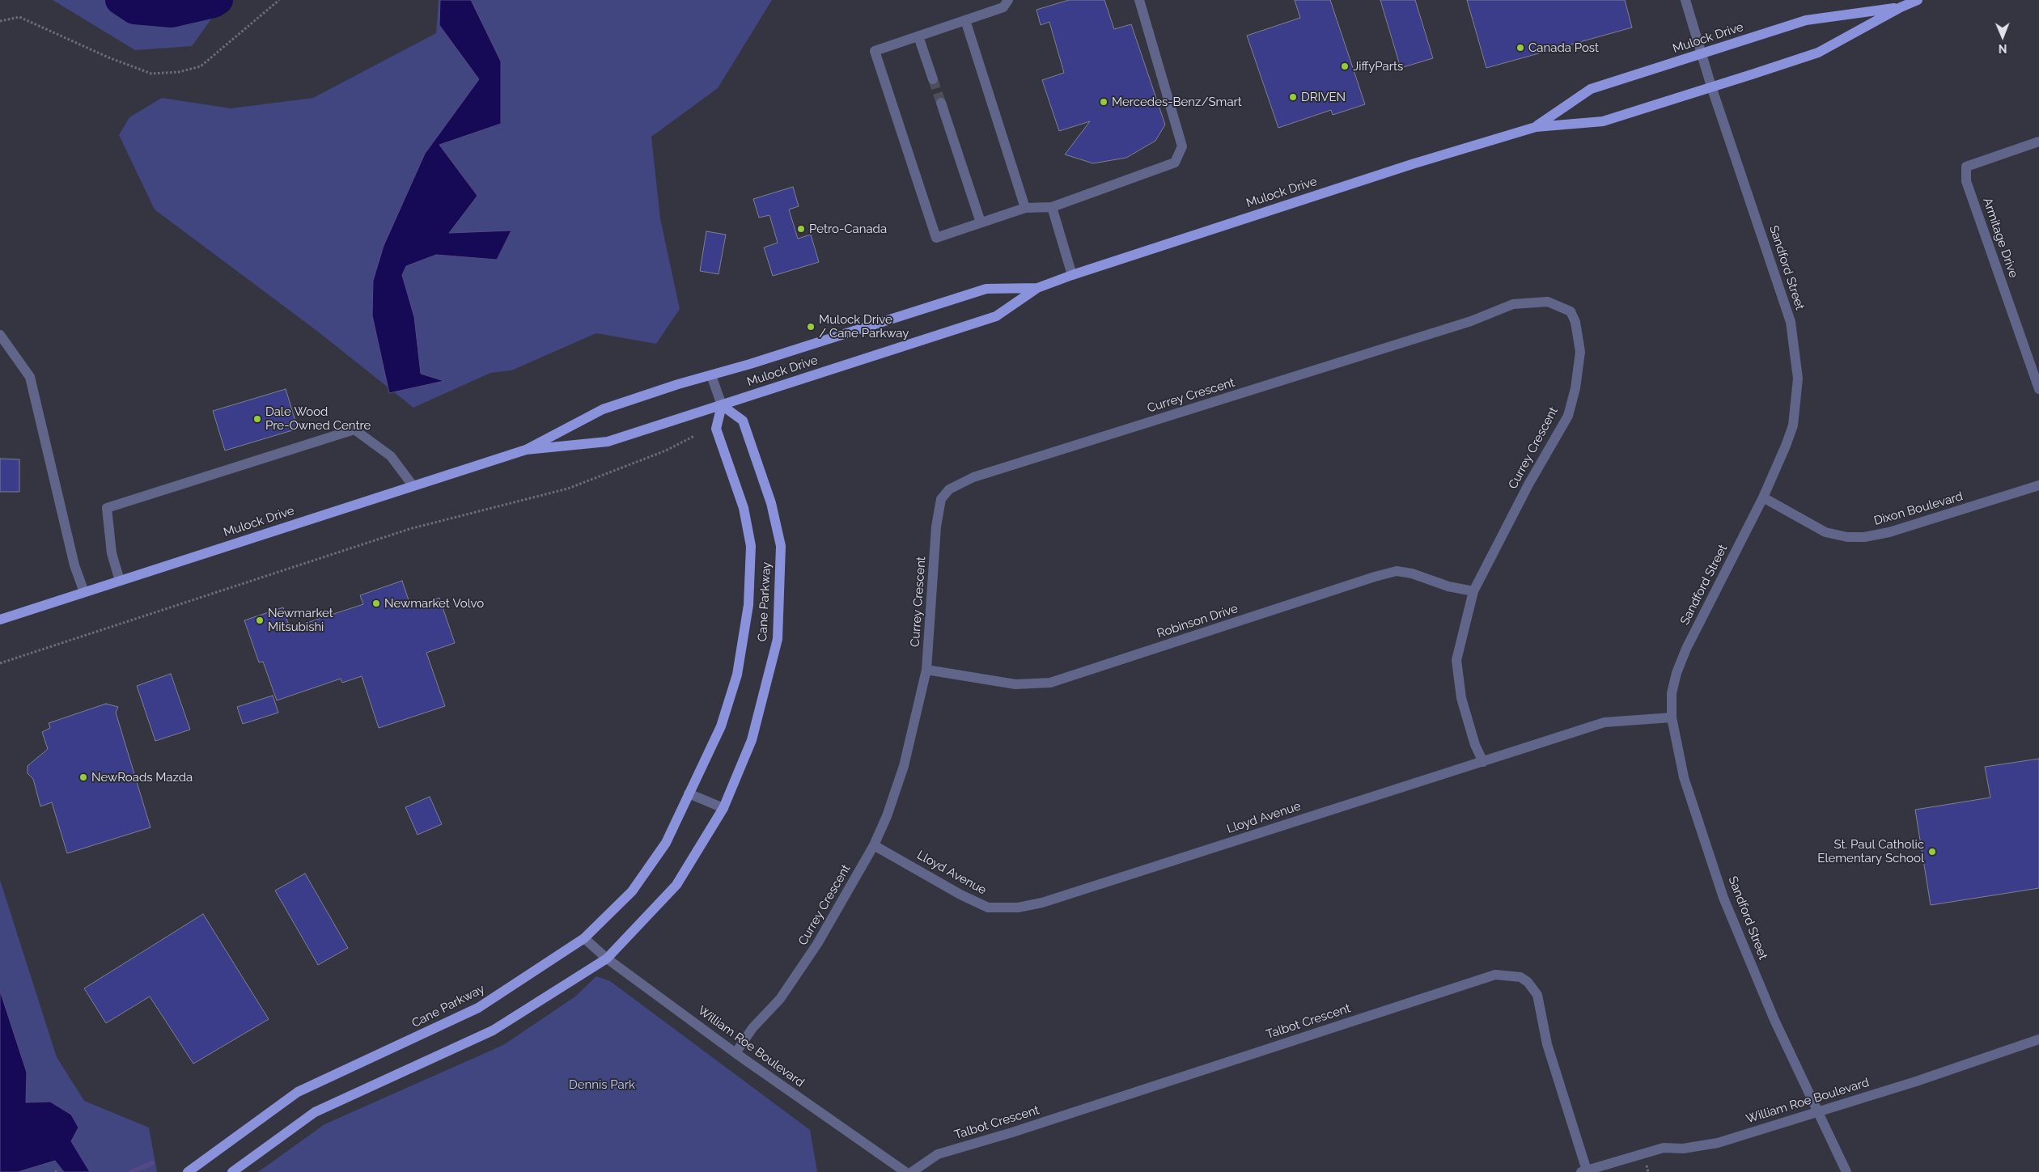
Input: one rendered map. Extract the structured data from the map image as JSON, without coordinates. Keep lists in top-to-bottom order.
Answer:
{
  "streets": {
    "main road": ["Mulock Drive", "Cane Parkway"],
    "street": [
      "Armitage Drive",
      "Sandford Street",
      "Currey Crescent",
      "Dixon Boulevard",
      "Robinson Drive",
      "Lloyd Avenue",
      "Talbot Crescent",
      "William Roe Boulevard"
    ]
  },
  "crossings": [
    ["Mulock Drive", "Sandford Street"],
    ["Mulock Drive", "Cane Parkway"],
    ["Sandford Street", "Dixon Boulevard"],
    ["Sandford Street", "Lloyd Avenue"],
    ["Sandford Street", "William Roe Boulevard"],
    ["Currey Crescent", "Robinson Drive"],
    ["Currey Crescent", "Lloyd Avenue"],
    ["Currey Crescent", "William Roe Boulevard"],
    ["Cane Parkway", "William Roe Boulevard"],
    ["Talbot Crescent", "William Roe Boulevard"]
  ],
  "parks": ["Dennis Park"],
  "places": [
    "Canada Post",
    "JiffyParts",
    "DRIVEN",
    "Mercedes-Benz/Smart",
    "Petro-Canada",
    "Mulock Drive / Cane Parkway",
    "Dale Wood Pre-Owned Centre",
    "Newmarket Volvo",
    "Newmarket Mitsubishi",
    "NewRoads Mazda",
    "St. Paul Catholic Elementary School"
  ],
  "north": "bottom"
}
